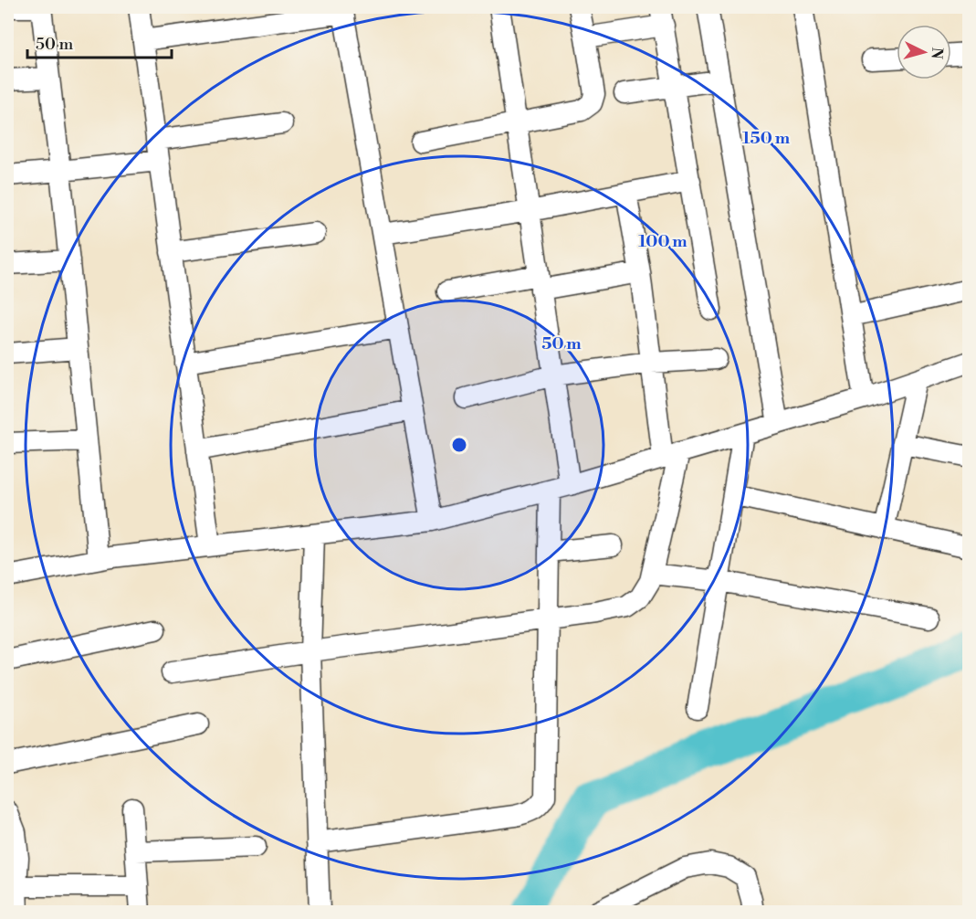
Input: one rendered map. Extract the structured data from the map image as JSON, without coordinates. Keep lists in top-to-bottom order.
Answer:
{
  "scale_bar": "50 m",
  "north": "right",
  "rings": ["150 m", "100 m", "50 m"]
}
